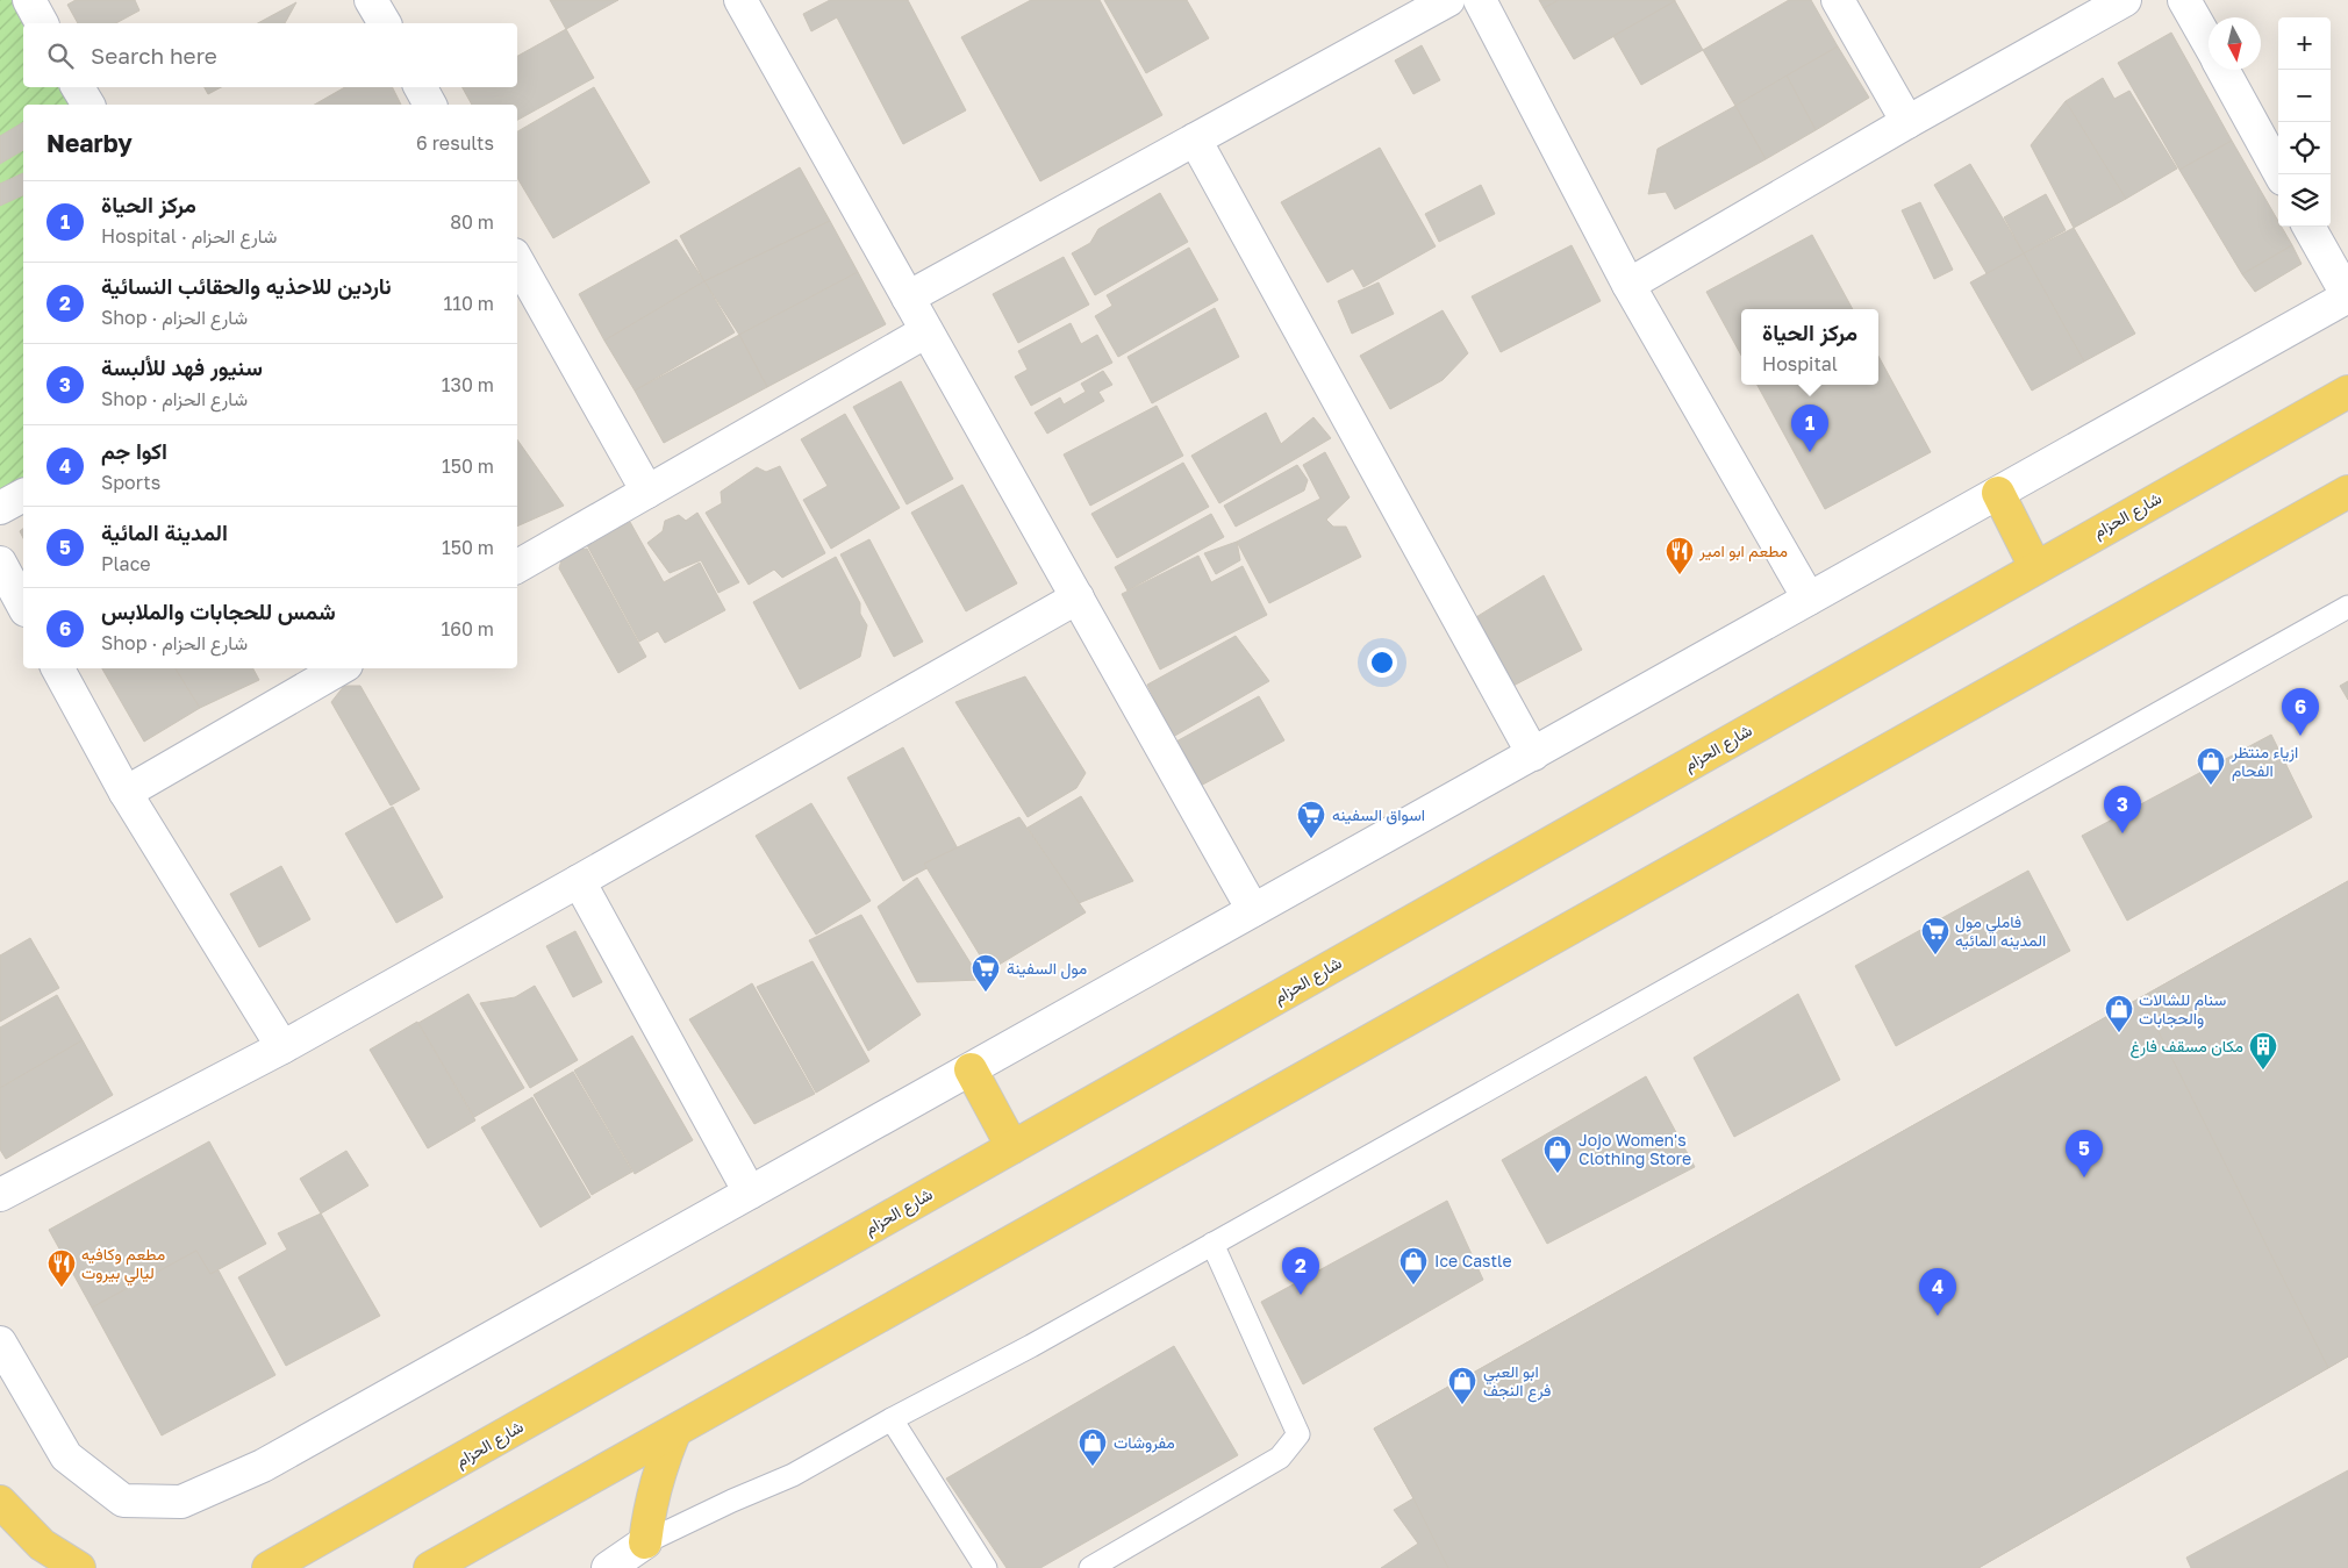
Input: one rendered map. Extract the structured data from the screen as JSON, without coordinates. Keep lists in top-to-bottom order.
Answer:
{
  "streets": {
    "main road": ["شارع الحزام"]
  },
  "places": {
    "restaurant": ["مطعم ابو امير", "مطعم وكافيه ليالي بيروت"],
    "shop": [
      "ازياء منتظر الفحام",
      "سنام للشالات والحجابات",
      "Jojo Women's Clothing Store",
      "Ice Castle",
      "ابو العبي فرع النجف",
      "مفروشات"
    ],
    "supermarket": ["اسواق السفينه", "فاملي مول المدينه المائيه", "مول السفينة"],
    "building": ["مكان مسقف فارغ"]
  },
  "north": "bottom",
  "page": {
    "map_buttons": ["+", "−"],
    "search": "Search here",
    "heading": ["Nearby", "6 results"],
    "list": [
      {
        "mark": "1",
        "name": "مركز الحياة",
        "note": "Hospital · شارع الحزام",
        "value": "80 m"
      },
      {
        "mark": "2",
        "name": "ناردين للاحذيه والحقائب النسائية",
        "note": "Shop · شارع الحزام",
        "value": "110 m"
      },
      {
        "mark": "3",
        "name": "سنيور فهد للألبسة",
        "note": "Shop · شارع الحزام",
        "value": "130 m"
      },
      {
        "mark": "4",
        "name": "اكوا جم",
        "note": "Sports",
        "value": "150 m"
      },
      {
        "mark": "5",
        "name": "المدينة المائية",
        "note": "Place",
        "value": "150 m"
      },
      {
        "mark": "6",
        "name": "شمس للحجابات والملابس",
        "note": "Shop · شارع الحزام",
        "value": "160 m"
      }
    ],
    "popup": ["مركز الحياة", "Hospital"],
    "pins": [
      "1",
      "6",
      "3",
      "5",
      "2",
      "4"
    ]
  }
}
